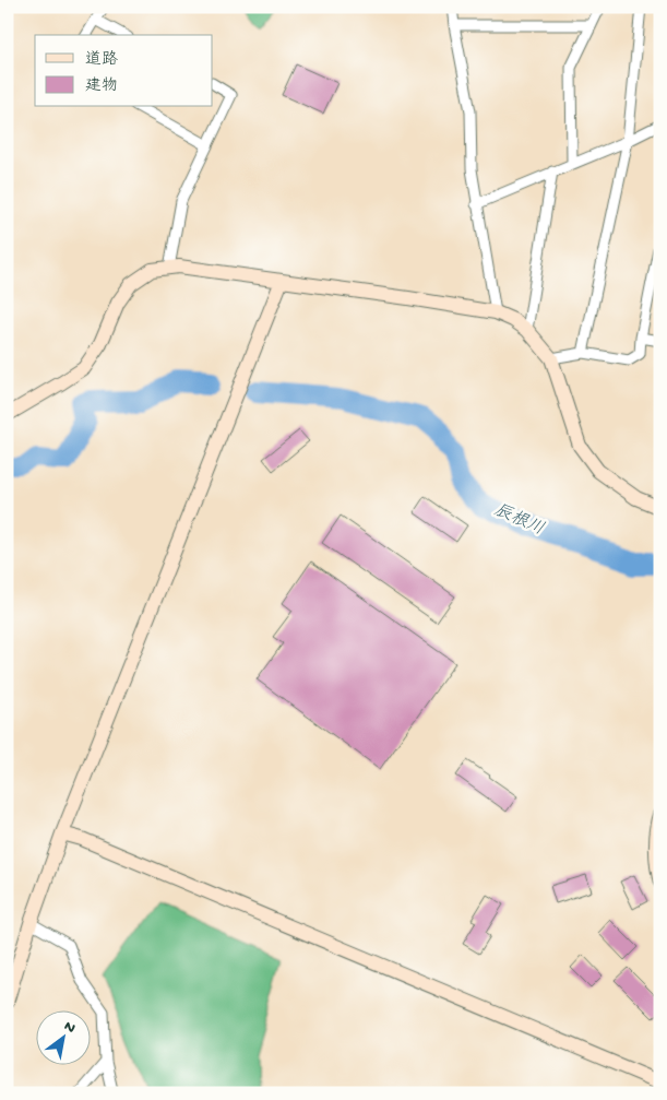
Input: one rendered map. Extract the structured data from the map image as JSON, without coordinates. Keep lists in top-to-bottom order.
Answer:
{
  "water": ["辰根川"],
  "legend": ["道路", "建物"],
  "north": "top right"
}
